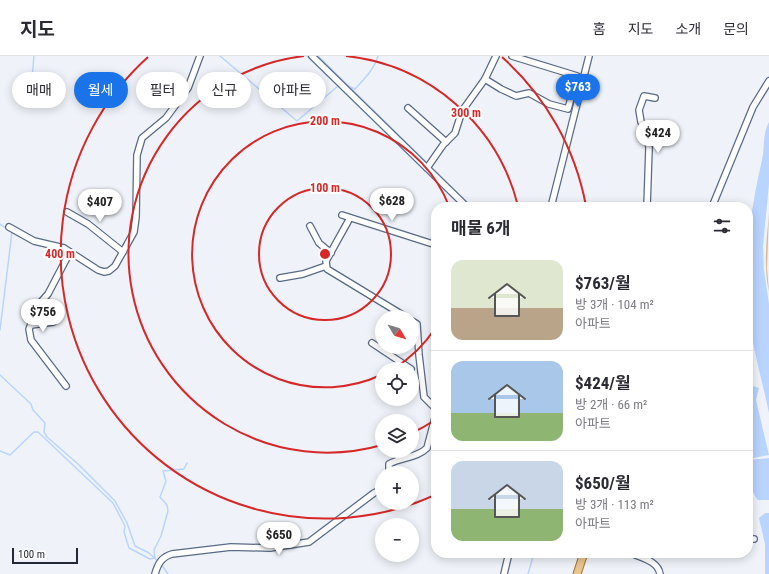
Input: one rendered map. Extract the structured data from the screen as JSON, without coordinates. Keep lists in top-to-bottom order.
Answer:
{
  "scale_bar": "100 m",
  "north": "bottom right",
  "page": {
    "header": "지도",
    "nav": [
      "홈",
      "지도",
      "소개",
      "문의"
    ],
    "chip": [
      "매매",
      "월세",
      "필터",
      "신규",
      "아파트"
    ],
    "price": [
      "$763",
      "$424",
      "$628",
      "$407",
      "$756",
      "$650"
    ],
    "heading": "매물 6개",
    "list": [
      {
        "name": "$763/월",
        "note": "방 3개 · 104 m² · 아파트"
      },
      {
        "name": "$424/월",
        "note": "방 2개 · 66 m² · 아파트"
      },
      {
        "name": "$650/월",
        "note": "방 3개 · 113 m² · 아파트"
      }
    ],
    "map_buttons": ["+", "−"],
    "scale": "100 m"
  },
  "rings": [
    "300 m",
    "200 m",
    "100 m",
    "400 m"
  ]
}
